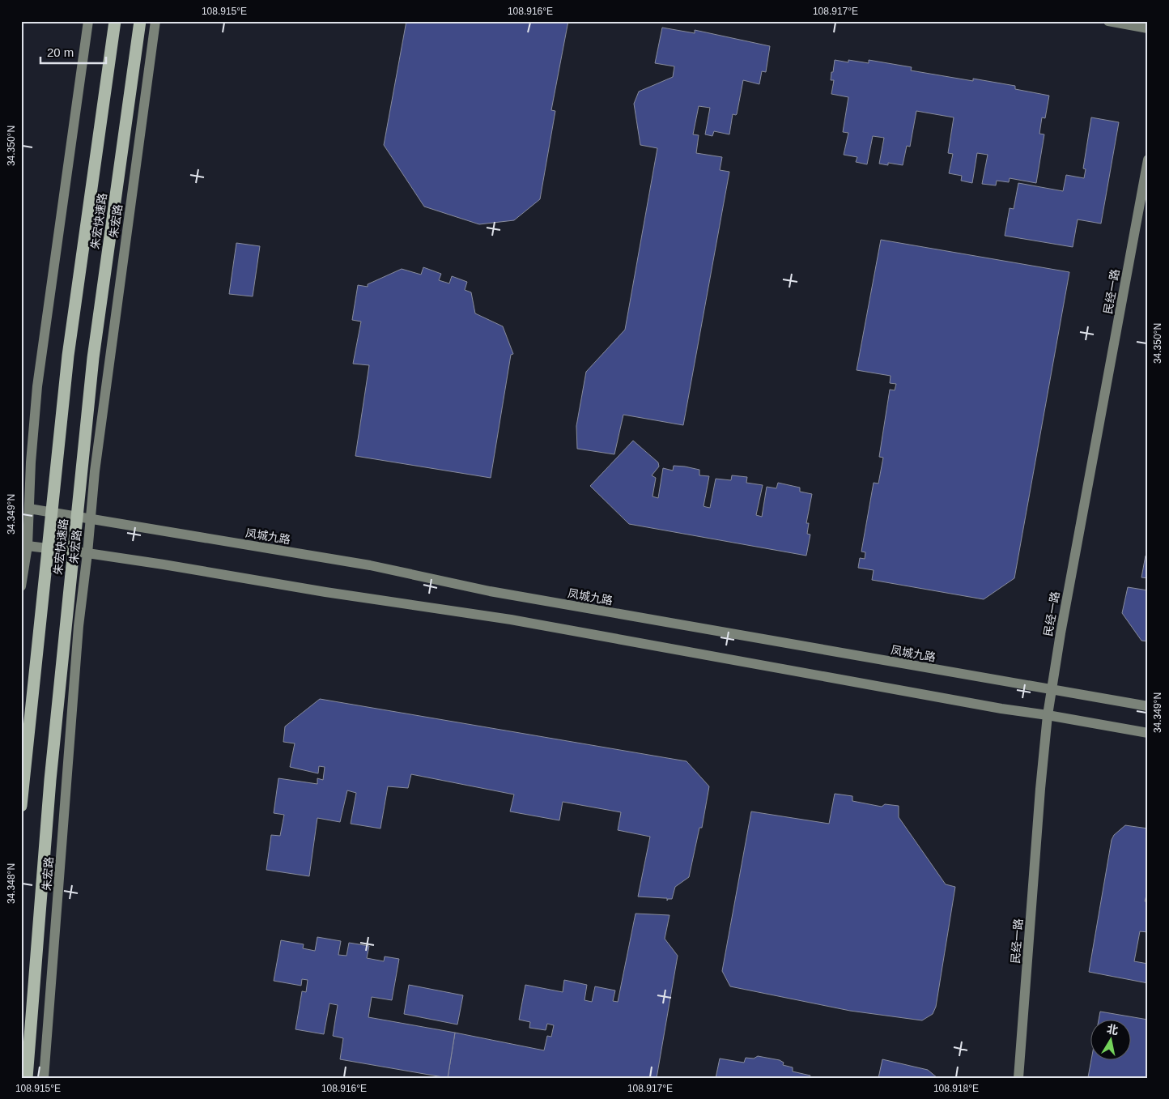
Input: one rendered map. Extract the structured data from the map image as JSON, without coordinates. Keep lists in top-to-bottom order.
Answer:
{
  "streets": {
    "highway": ["朱宏快速路"],
    "street": ["朱宏路", "民经一路", "凤城九路"]
  },
  "crossings": [
    ["朱宏路", "凤城九路"],
    ["民经一路", "凤城九路"]
  ],
  "scale_bar": "20 m",
  "north": "top",
  "coordinates": [
    "108.915°E",
    "108.916°E",
    "108.917°E",
    "34.350°N",
    "34.349°N",
    "34.348°N",
    "108.918°E"
  ]
}
